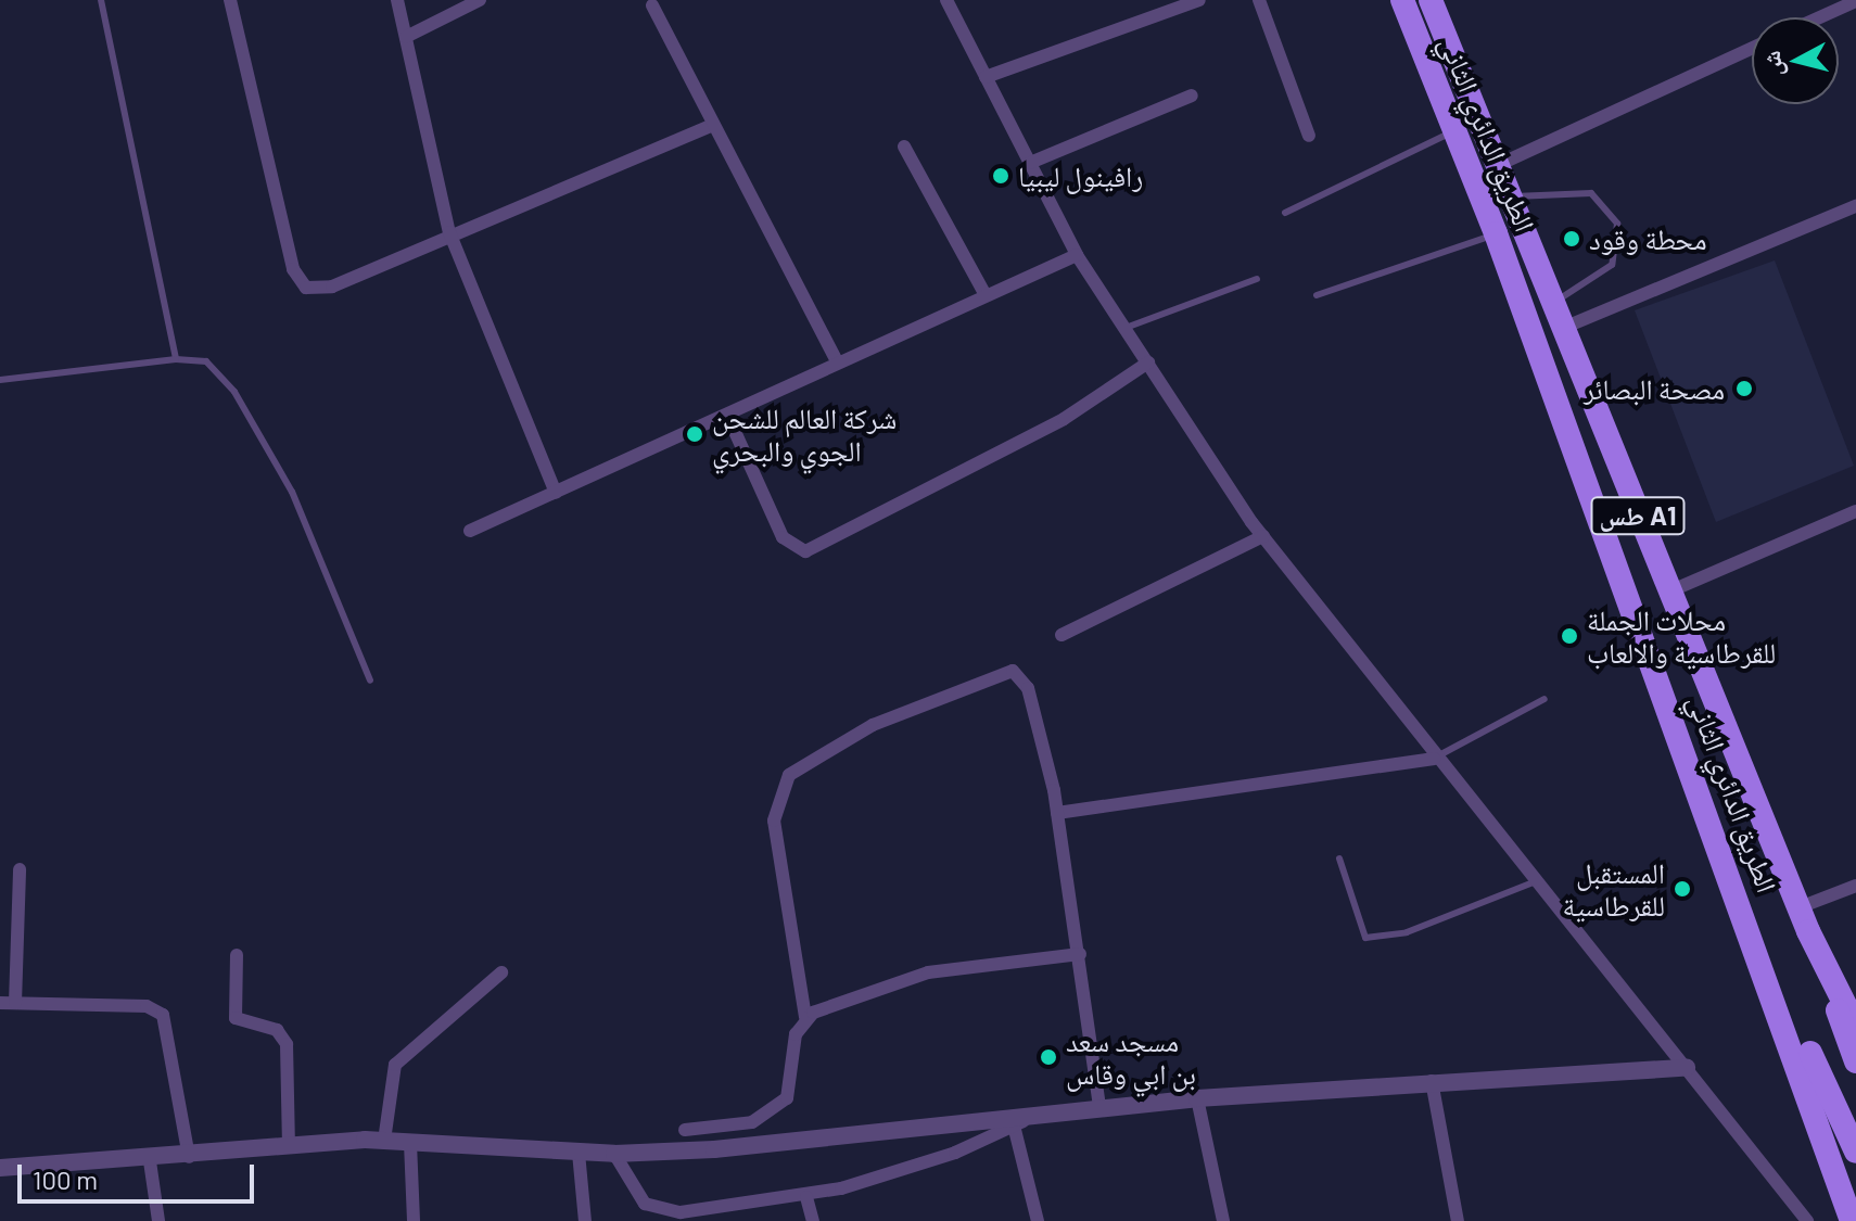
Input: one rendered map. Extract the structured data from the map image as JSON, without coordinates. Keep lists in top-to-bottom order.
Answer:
{
  "streets": {
    "highway": ["الطريق الدائري الثاني", "طس A1"]
  },
  "places": [
    "رافينول ليبيا",
    "محطة وقود",
    "مصحة البصائر",
    "شركة العالم للشحن الجوي والبحري",
    "محلات الجملة للقرطاسية والالعاب",
    "المستقبل للقرطاسية",
    "مسجد سعد بن ابي وقاس"
  ],
  "scale_bar": "100 m",
  "north": "left"
}
